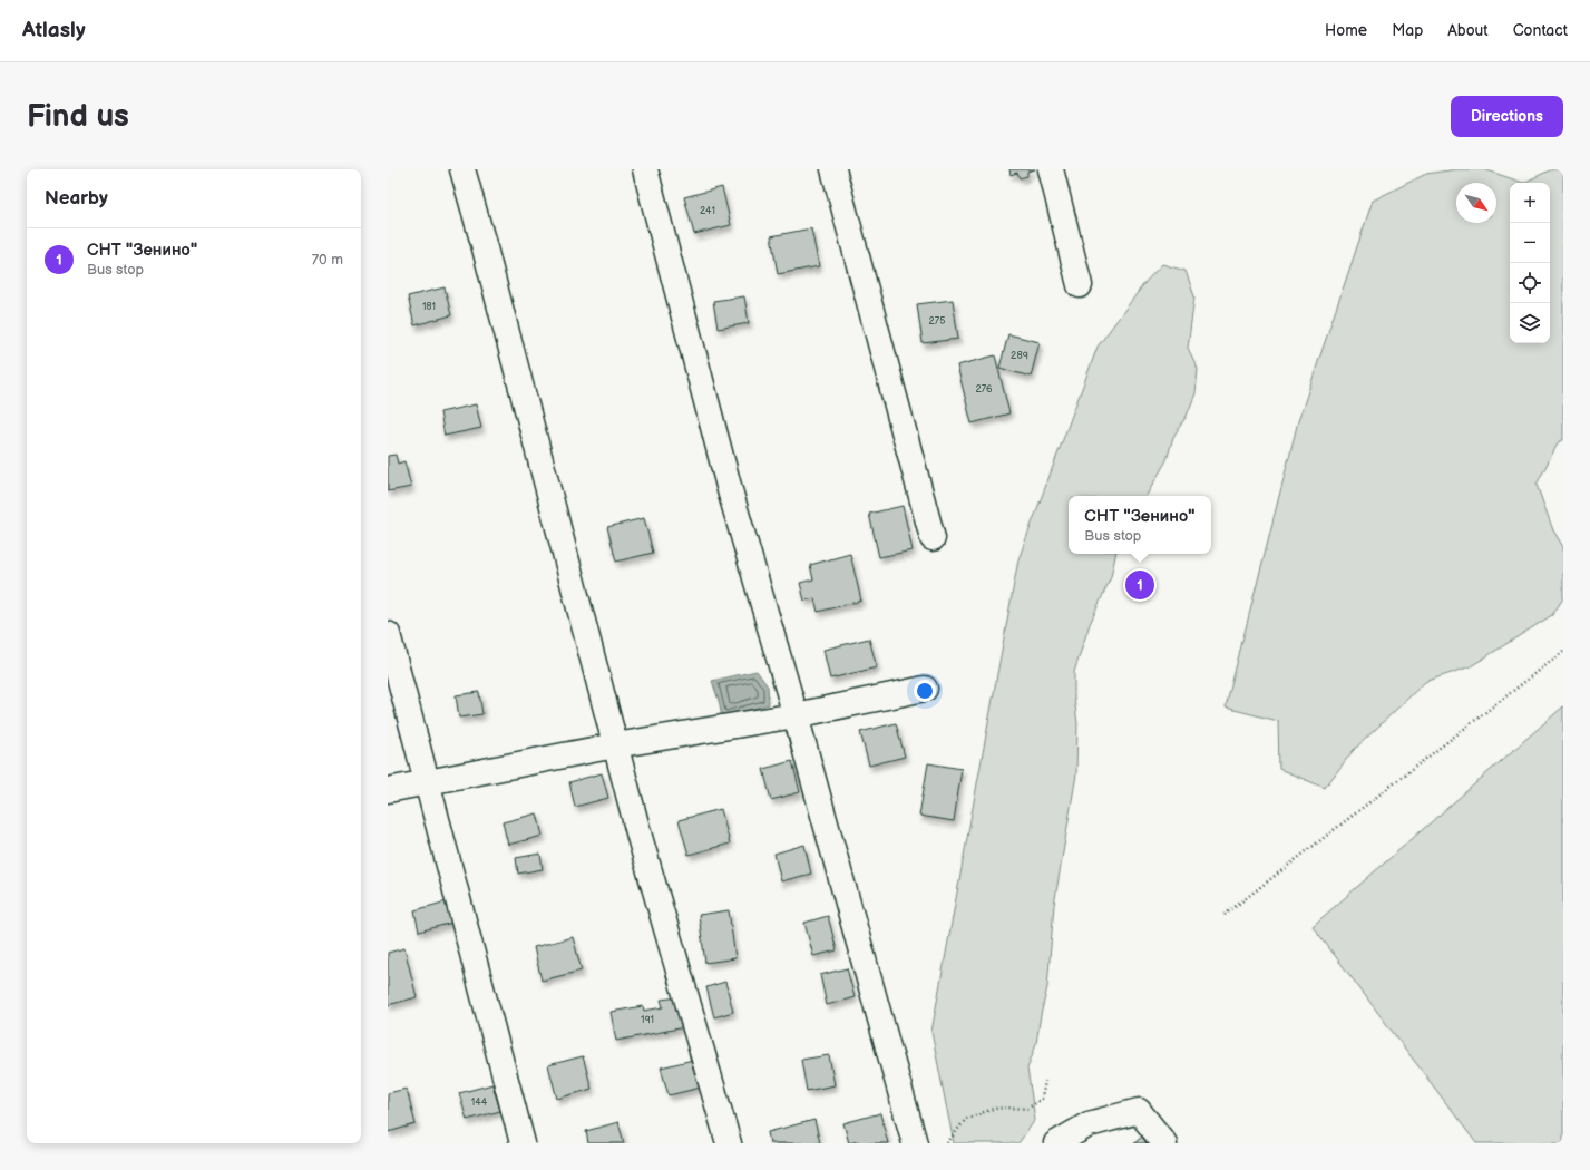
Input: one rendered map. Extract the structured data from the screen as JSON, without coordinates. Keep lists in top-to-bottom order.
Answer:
{
  "house_numbers": [
    "241",
    "181",
    "275",
    "289",
    "276",
    "191",
    "144"
  ],
  "north": "bottom right",
  "page": {
    "header": "Atlasly",
    "nav": [
      "Home",
      "Map",
      "About",
      "Contact"
    ],
    "buttons": "Directions",
    "title": "Find us",
    "heading": "Nearby",
    "map_buttons": ["+", "−"],
    "list": [
      {
        "mark": "1",
        "name": "СНТ \"Зенино\"",
        "note": "Bus stop",
        "value": "70 m"
      }
    ],
    "popup": ["СНТ \"Зенино\"", "Bus stop"],
    "pins": "1"
  }
}
